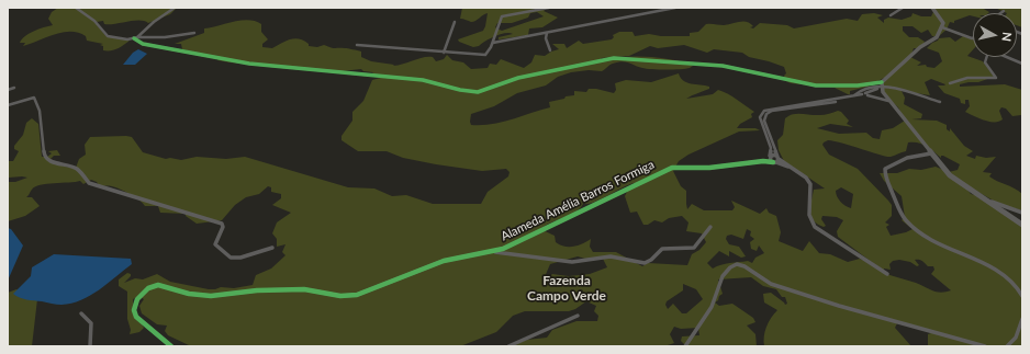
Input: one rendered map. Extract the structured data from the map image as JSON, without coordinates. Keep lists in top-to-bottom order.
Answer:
{
  "streets": {
    "street": ["Alameda Amélia Barros Formiga"]
  },
  "districts": ["Fazenda Campo Verde"],
  "north": "right"
}
